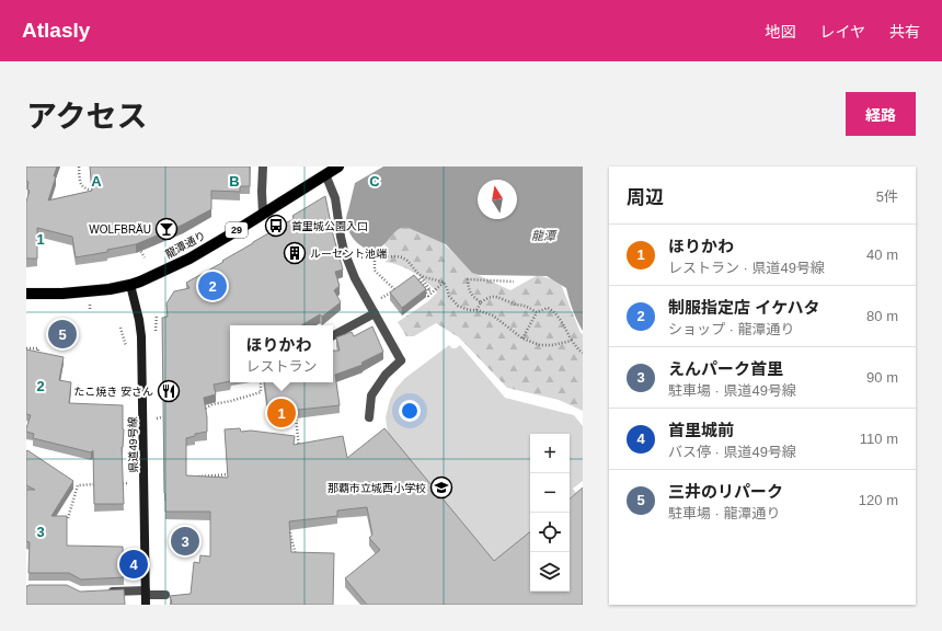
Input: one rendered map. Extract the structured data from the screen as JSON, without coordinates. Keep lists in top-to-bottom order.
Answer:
{
  "streets": {
    "main road": ["29", "龍潭通り", "県道49号線"]
  },
  "crossings": [
    ["龍潭通り", "県道49号線"]
  ],
  "water": ["龍潭"],
  "places": {
    "bus stop": ["首里城公園入口"],
    "bar": ["WOLFBRÄU"],
    "building": ["ルーセント池端"],
    "restaurant": ["たこ焼き 安さん"],
    "school or university": ["那覇市立城西小学校"]
  },
  "north": "top",
  "page": {
    "header": "Atlasly",
    "nav": ["地図", "レイヤ", "共有"],
    "title": "アクセス",
    "buttons": "経路",
    "heading": ["周辺", "5件"],
    "list": [
      {
        "mark": "1",
        "name": "ほりかわ",
        "note": "レストラン · 県道49号線",
        "value": "40 m"
      },
      {
        "mark": "2",
        "name": "制服指定店 イケハタ",
        "note": "ショップ · 龍潭通り",
        "value": "80 m"
      },
      {
        "mark": "3",
        "name": "えんパーク首里",
        "note": "駐車場 · 県道49号線",
        "value": "90 m"
      },
      {
        "mark": "4",
        "name": "首里城前",
        "note": "バス停 · 県道49号線",
        "value": "110 m"
      },
      {
        "mark": "5",
        "name": "三井のリパーク",
        "note": "駐車場 · 龍潭通り",
        "value": "120 m"
      }
    ],
    "pins": [
      "2",
      "5",
      "1",
      "3",
      "4"
    ],
    "popup": ["ほりかわ", "レストラン"],
    "map_buttons": ["+", "−"]
  },
  "grid": {
    "columns": ["A", "B", "C"],
    "rows": ["1", "2", "3"]
  }
}
